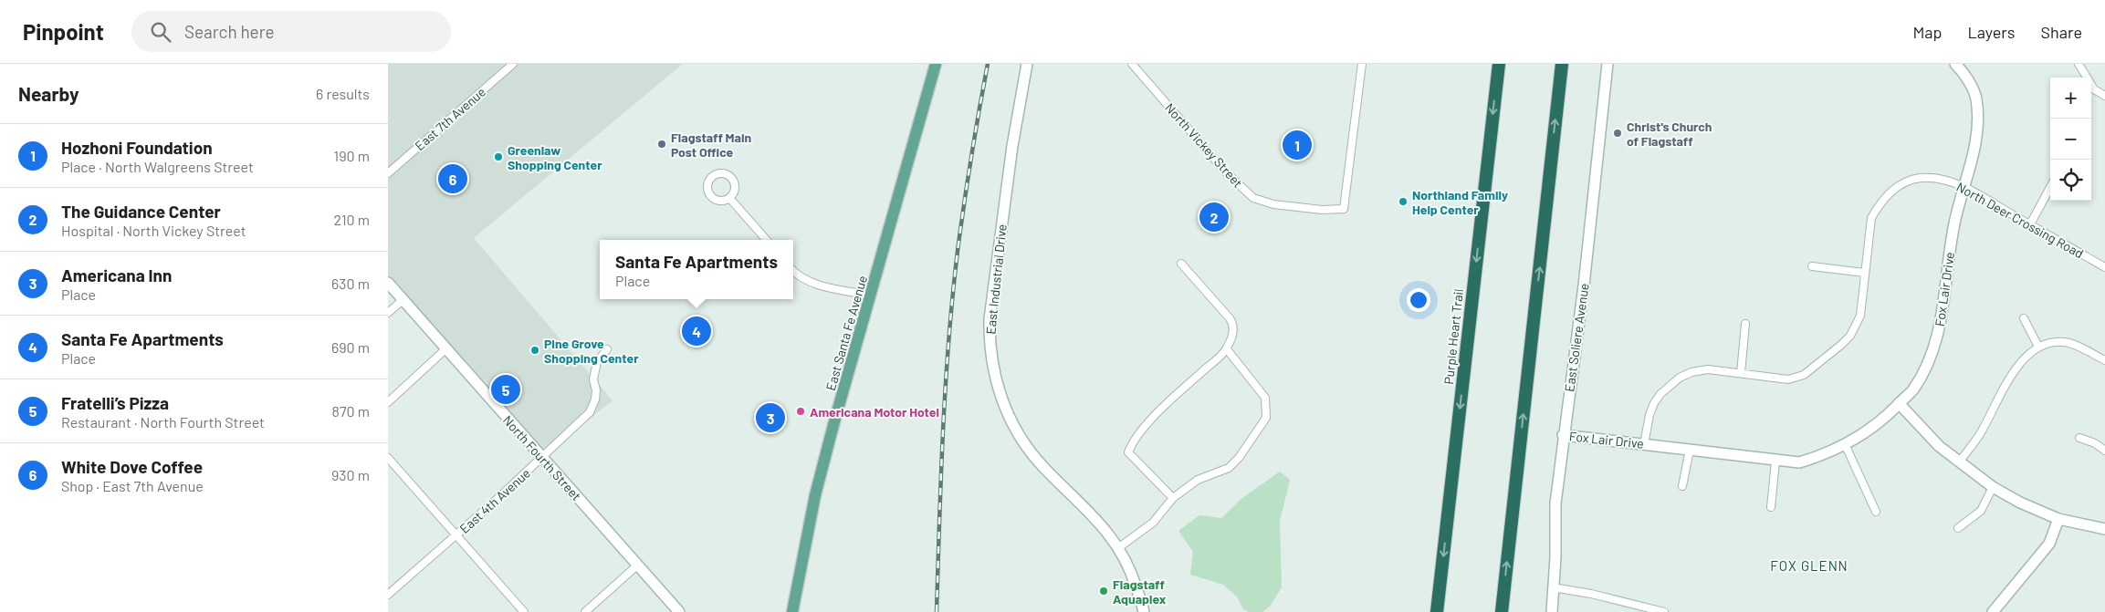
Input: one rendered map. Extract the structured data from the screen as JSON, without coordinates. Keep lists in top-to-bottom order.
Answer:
{
  "streets": {
    "highway": ["Purple Heart Trail"],
    "main road": ["East Santa Fe Avenue"],
    "street": [
      "East 7th Avenue",
      "North Vickey Street",
      "North Deer Crossing Road",
      "East Industrial Drive",
      "Fox Lair Drive",
      "East Soliere Avenue",
      "North Fourth Street",
      "East 4th Avenue"
    ]
  },
  "crossings": [
    ["North Deer Crossing Road", "Fox Lair Drive"],
    ["Fox Lair Drive", "East Soliere Avenue"],
    ["North Fourth Street", "East 4th Avenue"]
  ],
  "districts": ["FOX GLENN"],
  "places": [
    "Christ's Church of Flagstaff",
    "Flagstaff Main Post Office",
    "Greenlaw Shopping Center",
    "Northland Family Help Center",
    "Pine Grove Shopping Center",
    "Americana Motor Hotel",
    "Flagstaff Aquaplex"
  ],
  "page": {
    "header": "Pinpoint",
    "search": "Search here",
    "nav": ["Map", "Layers", "Share"],
    "heading": ["Nearby", "6 results"],
    "map_buttons": ["+", "−"],
    "list": [
      {
        "mark": "1",
        "name": "Hozhoni Foundation",
        "note": "Place · North Walgreens Street",
        "value": "190 m"
      },
      {
        "mark": "2",
        "name": "The Guidance Center",
        "note": "Hospital · North Vickey Street",
        "value": "210 m"
      },
      {
        "mark": "3",
        "name": "Americana Inn",
        "note": "Place",
        "value": "630 m"
      },
      {
        "mark": "4",
        "name": "Santa Fe Apartments",
        "note": "Place",
        "value": "690 m"
      },
      {
        "mark": "5",
        "name": "Fratelli’s Pizza",
        "note": "Restaurant · North Fourth Street",
        "value": "870 m"
      },
      {
        "mark": "6",
        "name": "White Dove Coffee",
        "note": "Shop · East 7th Avenue",
        "value": "930 m"
      }
    ],
    "pins": [
      "1",
      "6",
      "2",
      "4",
      "5",
      "3"
    ],
    "popup": ["Santa Fe Apartments", "Place"]
  }
}
